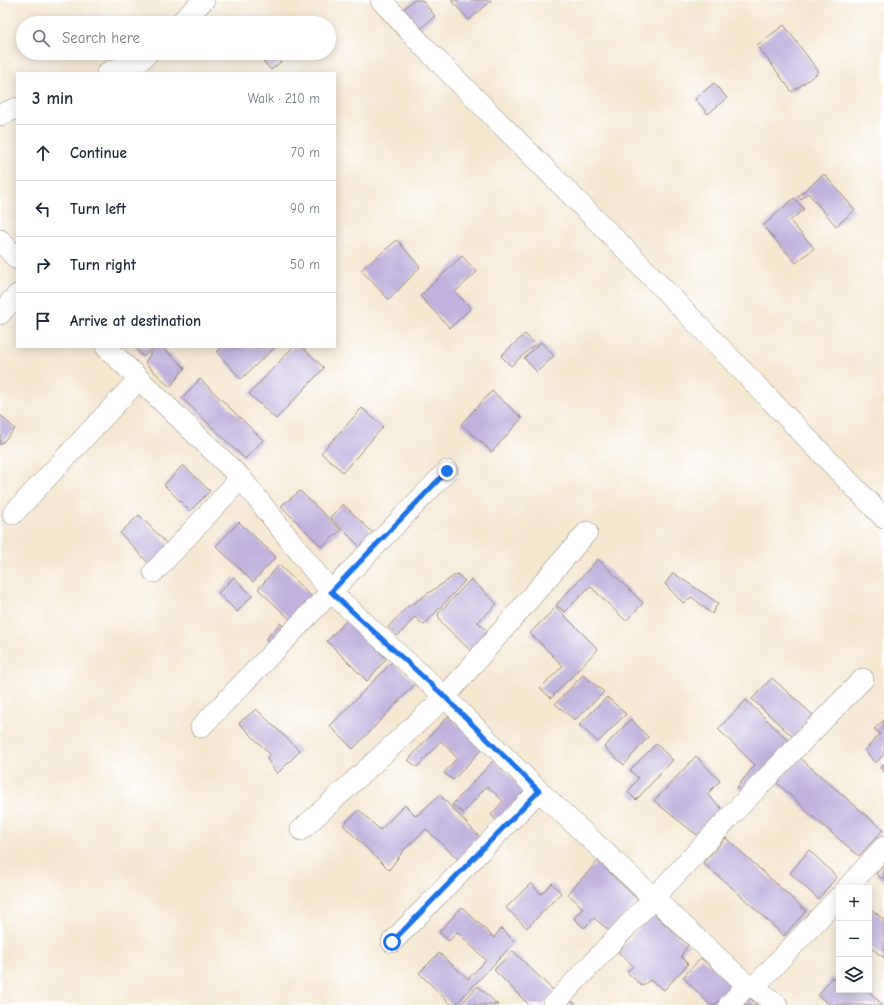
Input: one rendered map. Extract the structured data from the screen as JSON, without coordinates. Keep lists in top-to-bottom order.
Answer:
{
  "page": {
    "search": "Search here",
    "heading": ["3 min", "Walk · 210 m"],
    "list": [
      ["Continue", "70 m"],
      ["Turn left", "90 m"],
      ["Turn right", "50 m"],
      "Arrive at destination"
    ],
    "map_buttons": ["+", "−"]
  }
}
